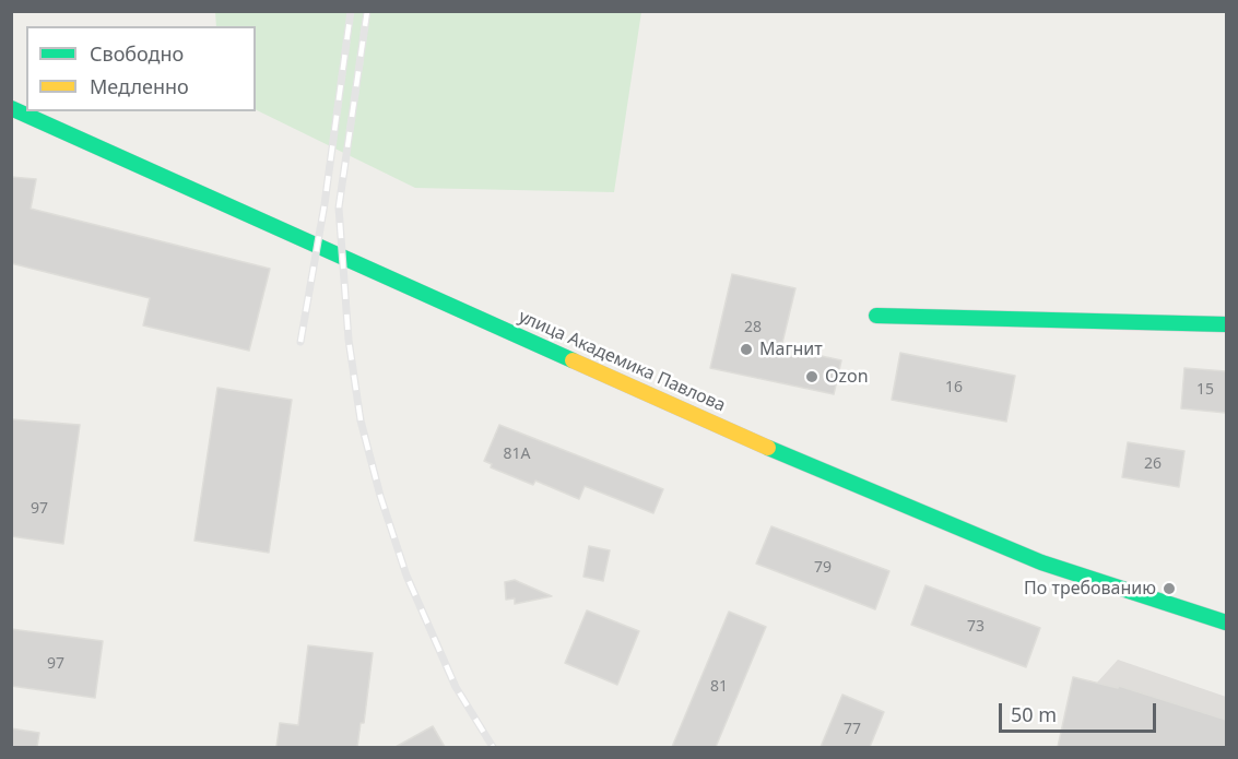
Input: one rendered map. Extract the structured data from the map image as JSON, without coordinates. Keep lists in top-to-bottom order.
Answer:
{
  "streets": {
    "street": ["улица Академика Павлова"]
  },
  "places": ["Магнит", "Ozon", "По требованию"],
  "house_numbers": [
    "28",
    "16",
    "15",
    "81А",
    "26",
    "97",
    "79",
    "73",
    "97",
    "81",
    "77"
  ],
  "legend": ["Свободно", "Медленно"],
  "scale_bar": "50 m"
}
